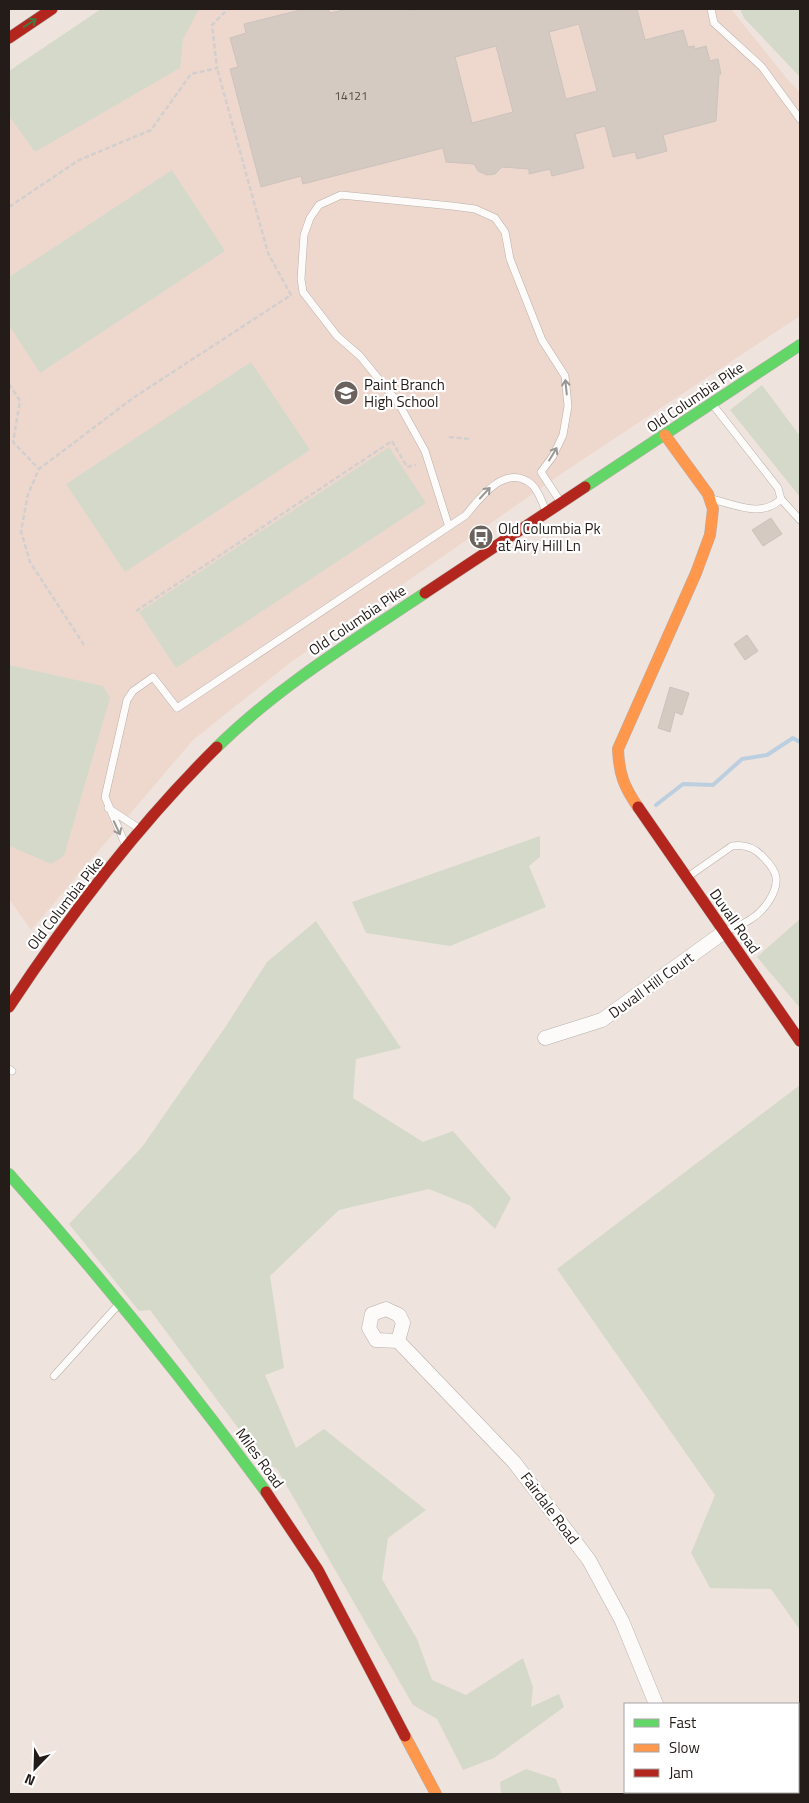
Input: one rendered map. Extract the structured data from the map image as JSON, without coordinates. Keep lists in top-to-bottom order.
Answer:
{
  "streets": {
    "main road": ["Old Columbia Pike", "Duvall Road", "Miles Road"],
    "street": ["Duvall Hill Court", "Fairdale Road"]
  },
  "crossings": [
    ["Duvall Road", "Duvall Hill Court"]
  ],
  "places": {
    "school or university": ["Paint Branch High School"],
    "bus stop": ["Old Columbia Pk at Airy Hill Ln"]
  },
  "house_numbers": ["14121"],
  "legend": ["Fast", "Slow", "Jam"],
  "north": "bottom left"
}
